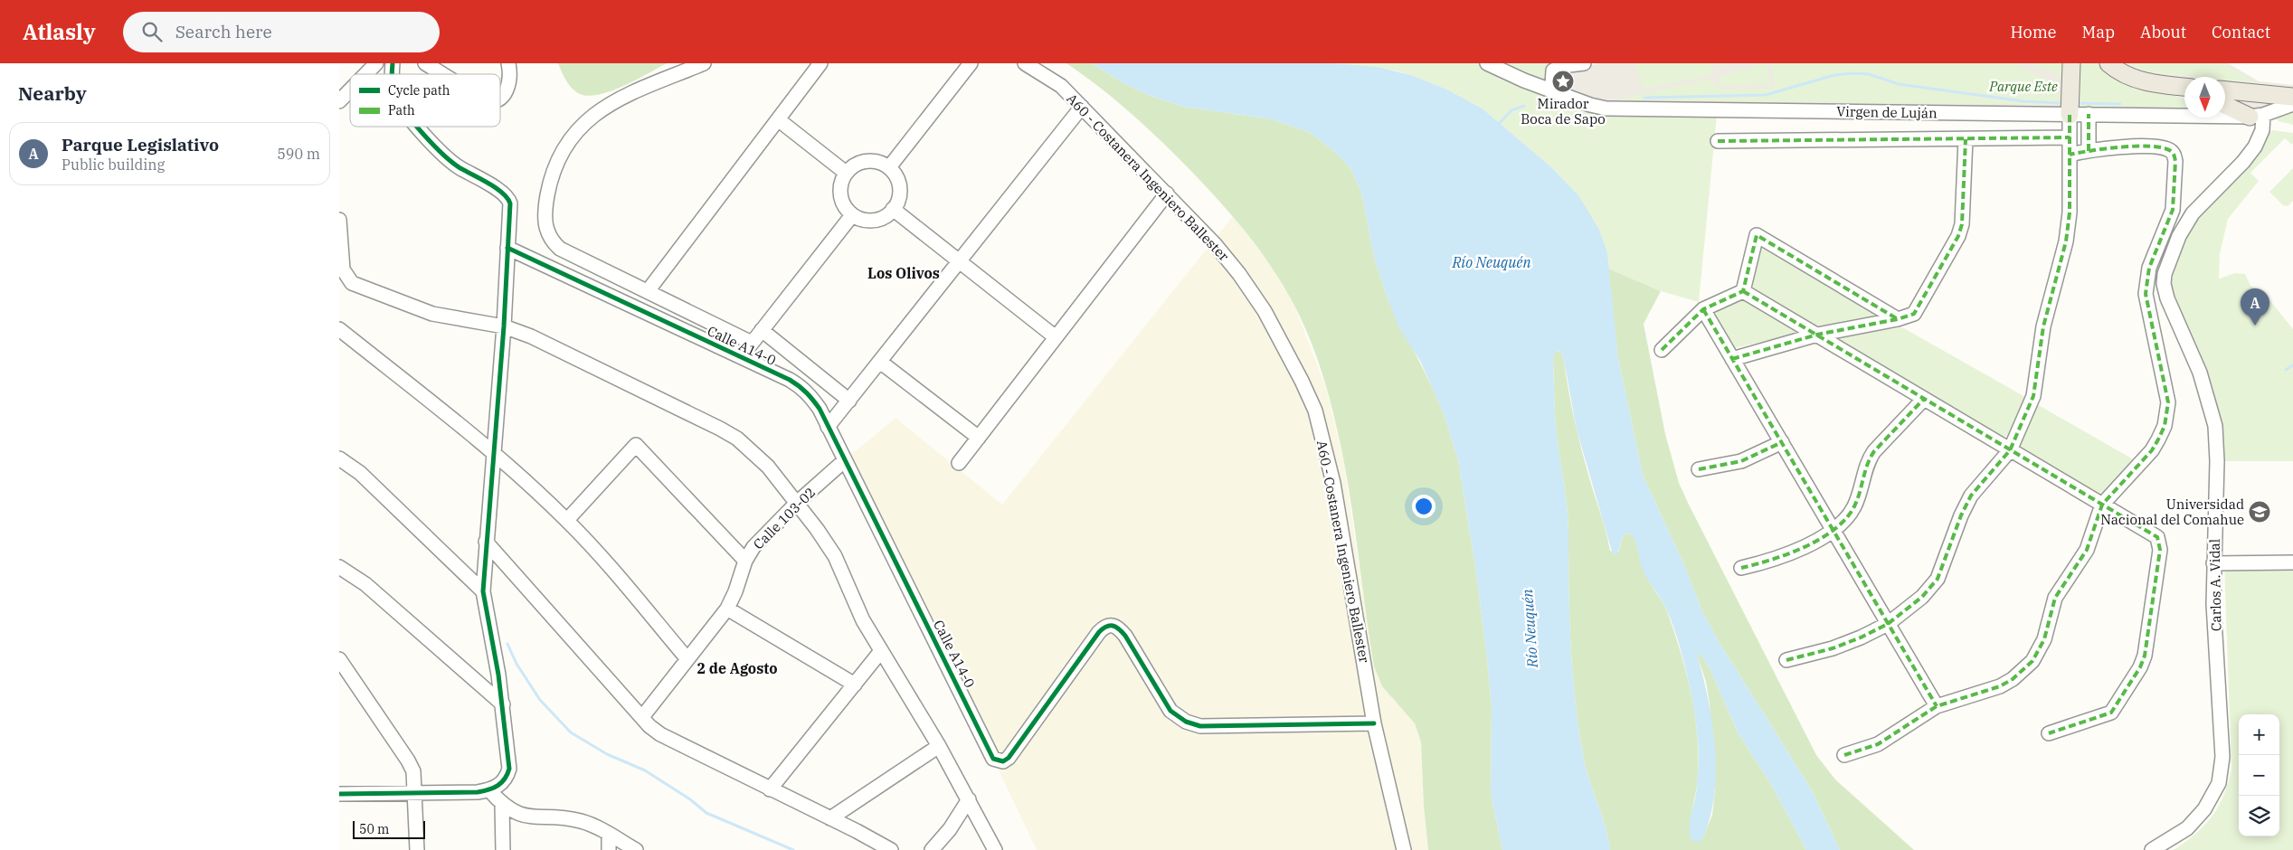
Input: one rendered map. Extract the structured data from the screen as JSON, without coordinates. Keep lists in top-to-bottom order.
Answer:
{
  "streets": {
    "street": [
      "Virgen de Luján",
      "A60 - Costanera Ingeniero Ballester",
      "Calle A14-0",
      "Calle 103-02",
      "Carlos A. Vidal"
    ]
  },
  "crossings": [
    ["Virgen de Luján", "Carlos A. Vidal"],
    ["A60 - Costanera Ingeniero Ballester", "Calle A14-0"],
    ["Calle A14-0", "Calle 103-02"]
  ],
  "districts": ["Los Olivos", "2 de Agosto"],
  "water": ["Río Neuquén"],
  "parks": ["Parque Este"],
  "places": {
    "place": ["Mirador Boca de Sapo"],
    "school or university": ["Universidad Nacional del Comahue"]
  },
  "legend": ["Cycle path", "Path"],
  "scale_bar": "50 m",
  "north": "bottom",
  "page": {
    "header": "Atlasly",
    "search": "Search here",
    "nav": [
      "Home",
      "Map",
      "About",
      "Contact"
    ],
    "heading": "Nearby",
    "list": [
      {
        "mark": "A",
        "name": "Parque Legislativo",
        "note": "Public building",
        "value": "590 m"
      }
    ],
    "pins": "A",
    "map_buttons": ["+", "−"],
    "scale": "50 m"
  }
}
